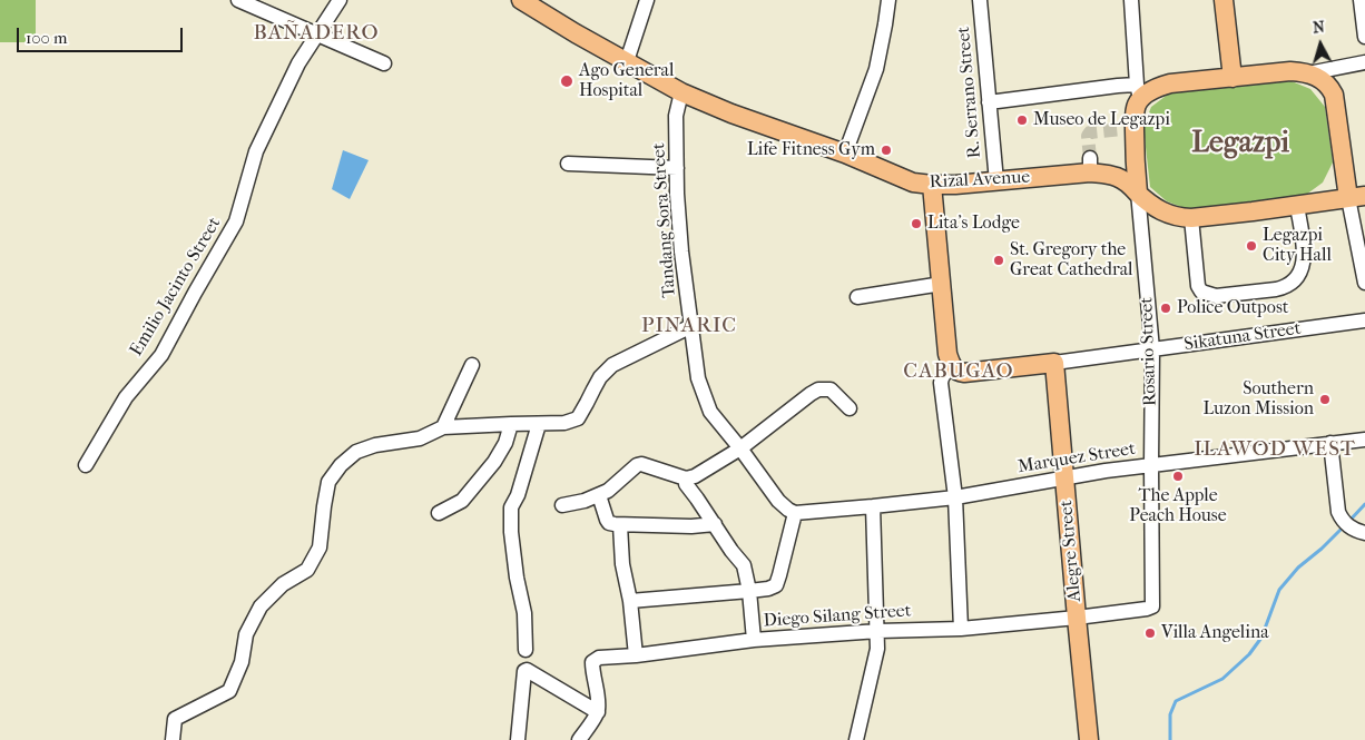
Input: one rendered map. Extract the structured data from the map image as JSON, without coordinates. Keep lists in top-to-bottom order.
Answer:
{
  "streets": {
    "main road": [
      "Rizal Avenue",
      "Sikatuna Street",
      "Rosario Street",
      "Alegre Street"
    ],
    "street": [
      "R. Serrano Street",
      "Tandang Sora Street",
      "Emilio Jacinto Street",
      "Marquez Street",
      "Diego Silang Street"
    ]
  },
  "crossings": [
    ["R. Serrano Street", "Rizal Avenue"],
    ["Rizal Avenue", "Tandang Sora Street"],
    ["Rizal Avenue", "Rosario Street"],
    ["Tandang Sora Street", "Marquez Street"],
    ["Sikatuna Street", "Rosario Street"],
    ["Sikatuna Street", "Alegre Street"],
    ["Rosario Street", "Marquez Street"],
    ["Rosario Street", "Diego Silang Street"],
    ["Marquez Street", "Alegre Street"],
    ["Alegre Street", "Diego Silang Street"]
  ],
  "districts": [
    "BAÑADERO",
    "Legazpi",
    "PINARIC",
    "CABUGAO",
    "ILAWOD WEST"
  ],
  "places": [
    "Ago General Hospital",
    "Museo de Legazpi",
    "Life Fitness Gym",
    "Lita's Lodge",
    "Legazpi City Hall",
    "St. Gregory the Great Cathedral",
    "Police Outpost",
    "Southern Luzon Mission",
    "The Apple Peach House",
    "Villa Angelina"
  ],
  "scale_bar": "100 m",
  "north": "top"
}
